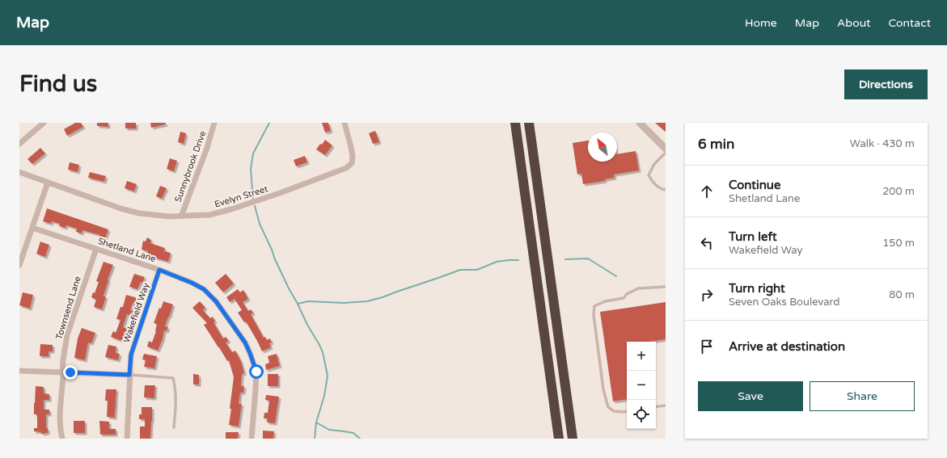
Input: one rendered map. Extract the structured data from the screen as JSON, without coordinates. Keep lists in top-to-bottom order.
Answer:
{
  "streets": {
    "street": [
      "Sunnybrook Drive",
      "Evelyn Street",
      "Shetland Lane",
      "Townsend Lane",
      "Wakefield Way"
    ]
  },
  "crossings": [
    ["Sunnybrook Drive", "Evelyn Street"],
    ["Shetland Lane", "Townsend Lane"],
    ["Shetland Lane", "Wakefield Way"]
  ],
  "north": "top left",
  "page": {
    "header": "Map",
    "nav": [
      "Home",
      "Map",
      "About",
      "Contact"
    ],
    "buttons": [
      "Directions",
      ["Save", "Share"]
    ],
    "title": "Find us",
    "heading": ["6 min", "Walk · 430 m"],
    "list": [
      ["Continue", "Shetland Lane", "200 m"],
      ["Turn left", "Wakefield Way", "150 m"],
      ["Turn right", "Seven Oaks Boulevard", "80 m"],
      "Arrive at destination"
    ],
    "map_buttons": ["+", "−"]
  }
}
